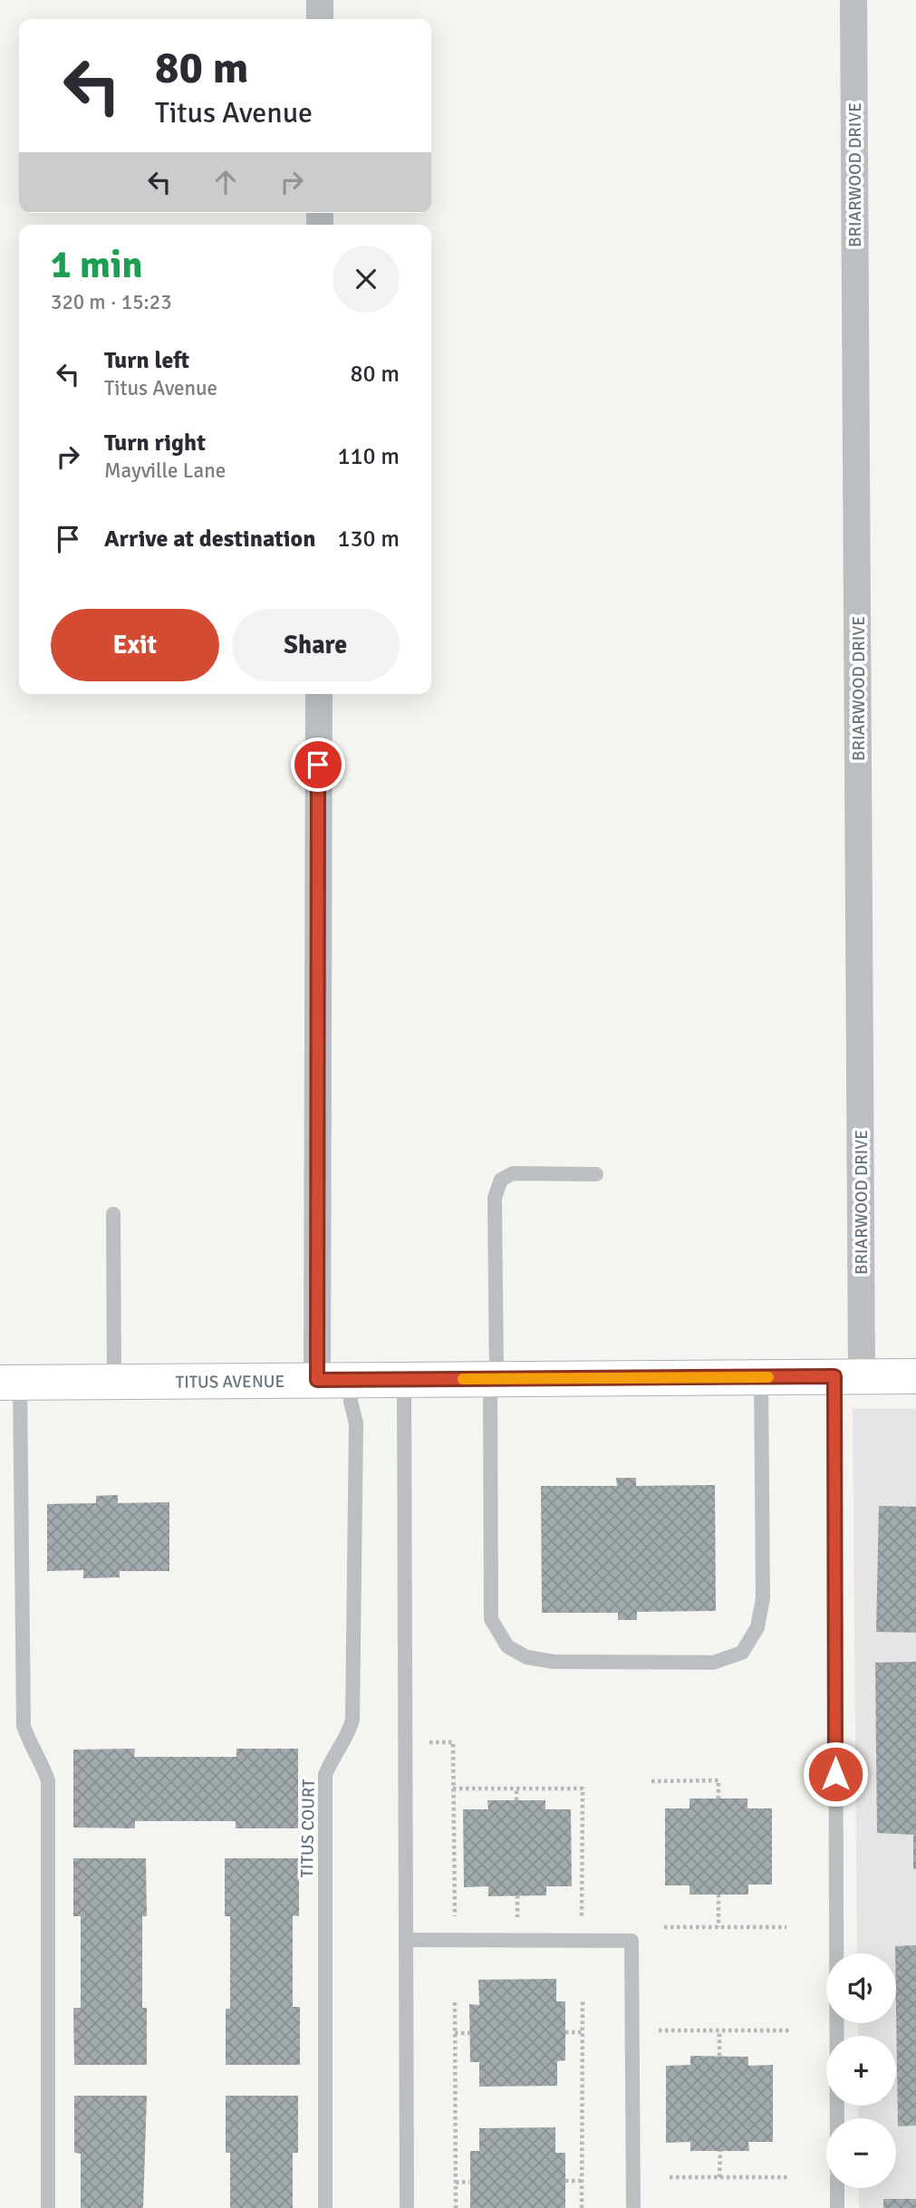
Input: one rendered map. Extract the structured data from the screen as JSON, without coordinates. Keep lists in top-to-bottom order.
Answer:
{
  "streets": {
    "main road": ["TITUS AVENUE"],
    "street": ["BRIARWOOD DRIVE"],
    "lane": ["TITUS COURT"]
  },
  "crossings": [
    ["BRIARWOOD DRIVE", "TITUS AVENUE"],
    ["TITUS AVENUE", "TITUS COURT"]
  ],
  "page": {
    "turn": ["80 m", "Titus Avenue"],
    "heading": ["1 min", "320 m · 15:23"],
    "list": [
      {
        "name": "Turn left",
        "note": "Titus Avenue",
        "value": "80 m"
      },
      {
        "name": "Turn right",
        "note": "Mayville Lane",
        "value": "110 m"
      },
      {
        "name": "Arrive at destination",
        "value": "130 m"
      }
    ],
    "buttons": ["Exit", "Share"],
    "map_buttons": ["+", "−"]
  }
}
